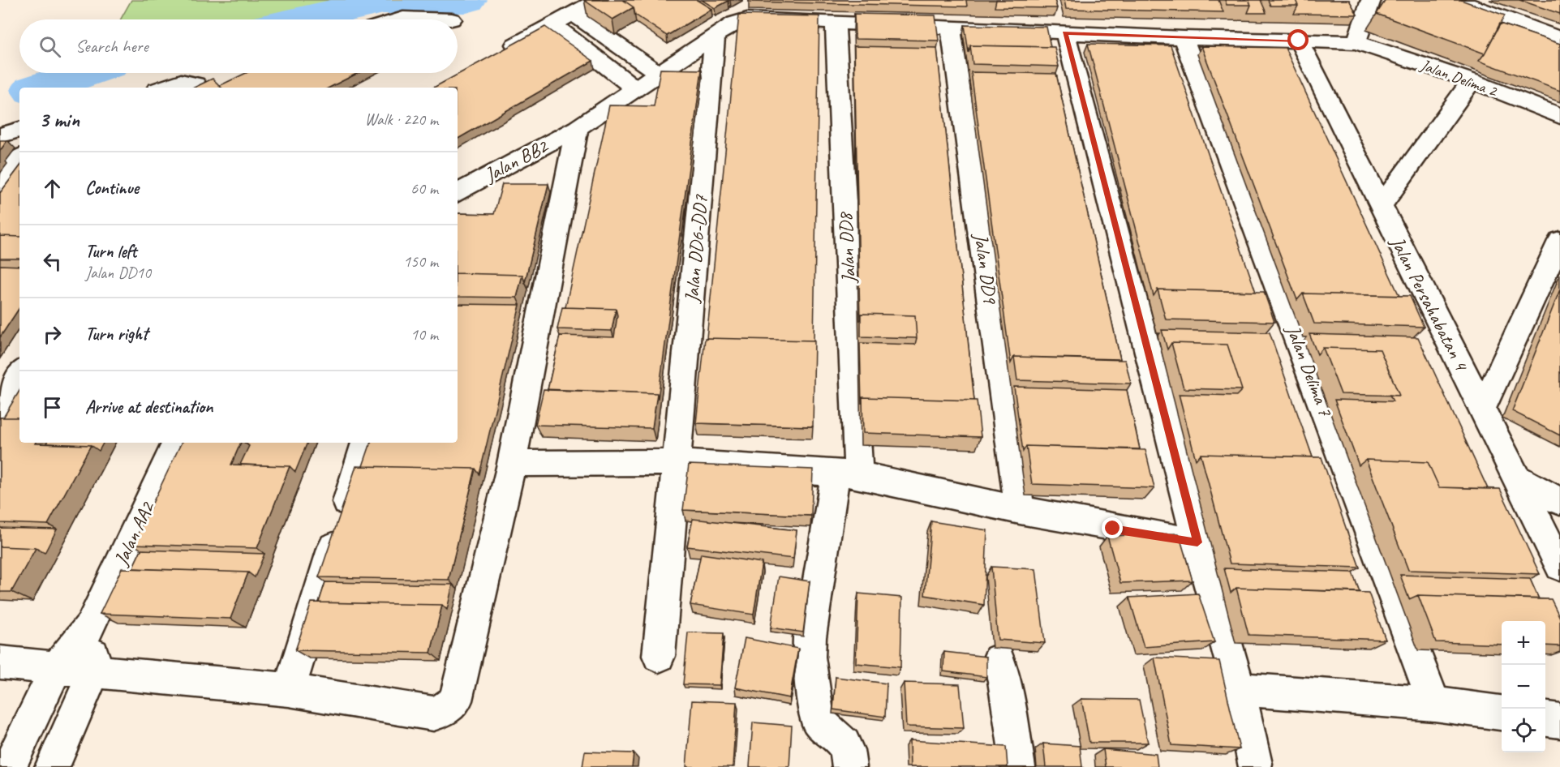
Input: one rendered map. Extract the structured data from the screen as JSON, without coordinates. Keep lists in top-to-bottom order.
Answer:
{
  "streets": {
    "street": [
      "Jalan Delima 2",
      "Jalan BB2",
      "Jalan DD8",
      "Jalan DD6-DD7",
      "Jalan DD9",
      "Jalan Persahabatan 4",
      "Jalan Delima 7",
      "Jalan AA2"
    ]
  },
  "crossings": [
    ["Jalan Delima 2", "Jalan BB2"],
    ["Jalan Delima 2", "Jalan DD9"],
    ["Jalan Delima 2", "Jalan Persahabatan 4"],
    ["Jalan Delima 2", "Jalan Delima 7"],
    ["Jalan BB2", "Jalan DD8"],
    ["Jalan BB2", "Jalan DD6-DD7"],
    ["Jalan BB2", "Jalan DD9"]
  ],
  "page": {
    "search": "Search here",
    "heading": ["3 min", "Walk · 220 m"],
    "list": [
      ["Continue", "60 m"],
      ["Turn left", "Jalan DD10", "150 m"],
      ["Turn right", "10 m"],
      "Arrive at destination"
    ],
    "map_buttons": ["+", "−"]
  }
}
